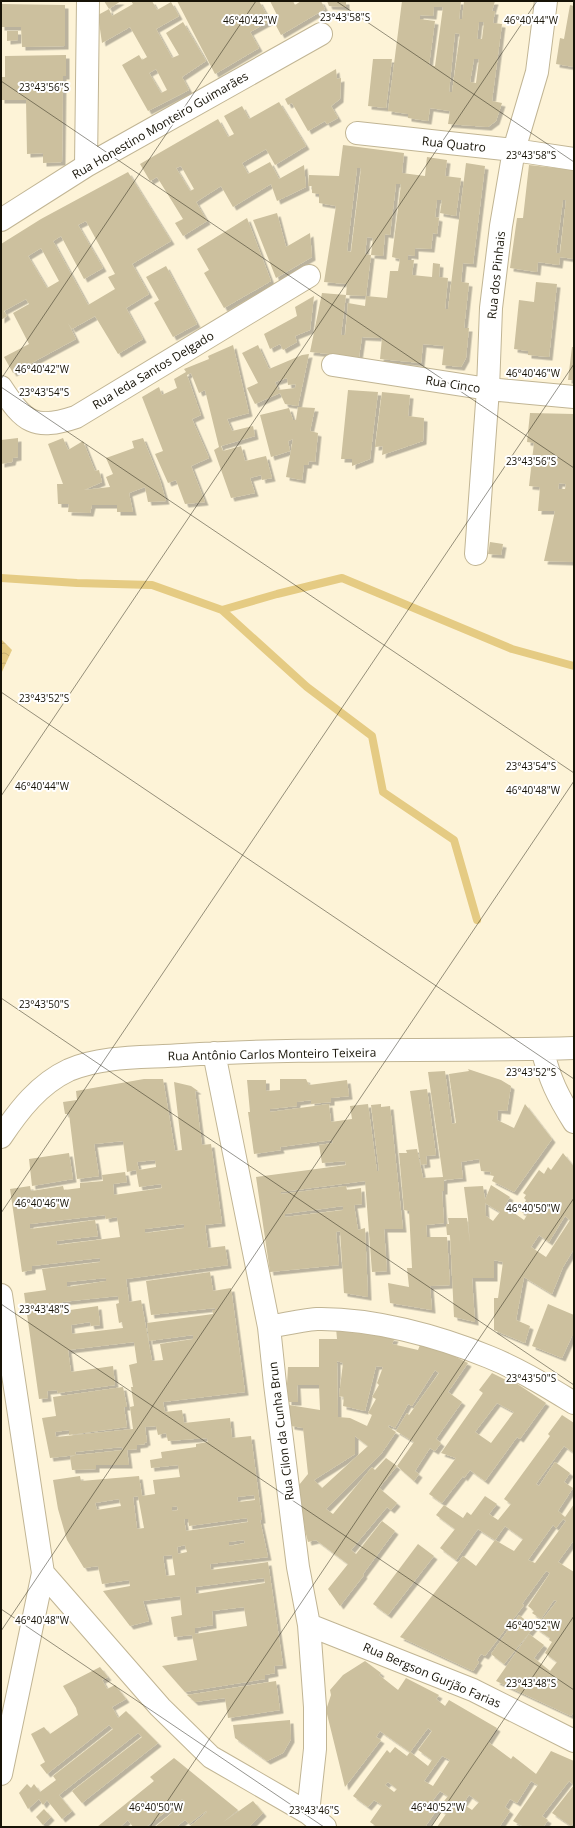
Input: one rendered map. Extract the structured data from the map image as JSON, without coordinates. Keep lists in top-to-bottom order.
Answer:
{
  "streets": {
    "street": [
      "Rua Honestino Monteiro Guimarães",
      "Rua Quatro",
      "Rua dos Pinhais",
      "Rua Ieda Santos Delgado",
      "Rua Cinco",
      "Rua Antônio Carlos Monteiro Teixeira",
      "Rua Cilon da Cunha Brun",
      "Rua Bergson Gurjão Farias"
    ]
  },
  "crossings": [
    ["Rua Quatro", "Rua dos Pinhais"],
    ["Rua dos Pinhais", "Rua Cinco"],
    ["Rua Antônio Carlos Monteiro Teixeira", "Rua Cilon da Cunha Brun"],
    ["Rua Cilon da Cunha Brun", "Rua Bergson Gurjão Farias"]
  ],
  "coordinates": [
    "23°43'58\"S",
    "46°40'42\"W",
    "46°40'44\"W",
    "23°43'56\"S",
    "46°40'46\"W",
    "23°43'54\"S",
    "23°43'52\"S",
    "46°40'48\"W",
    "23°43'50\"S",
    "46°40'50\"W",
    "23°43'48\"S",
    "46°40'52\"W",
    "23°43'46\"S"
  ]
}
